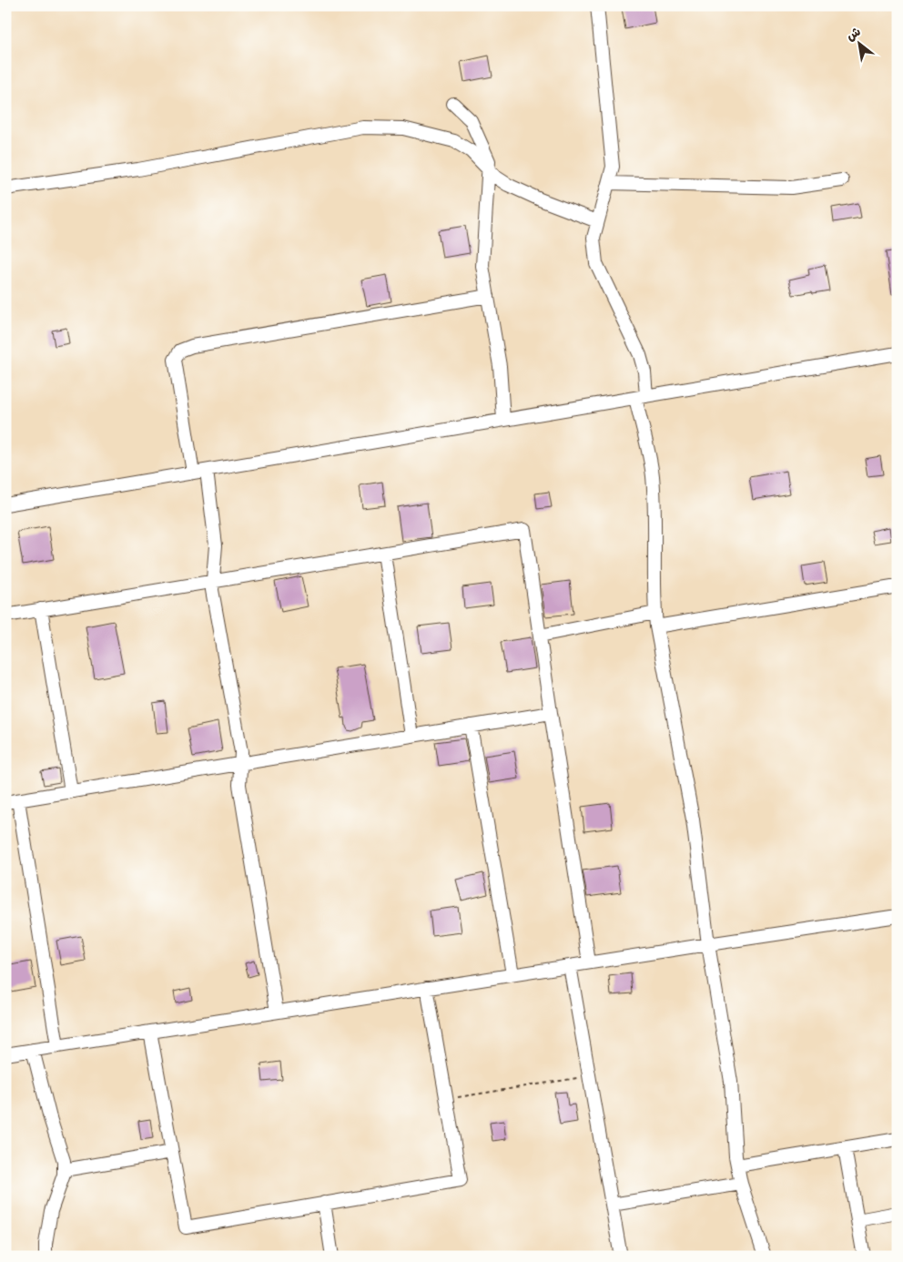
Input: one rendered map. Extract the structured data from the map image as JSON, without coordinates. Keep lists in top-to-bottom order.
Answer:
{
  "north": "top left"
}
